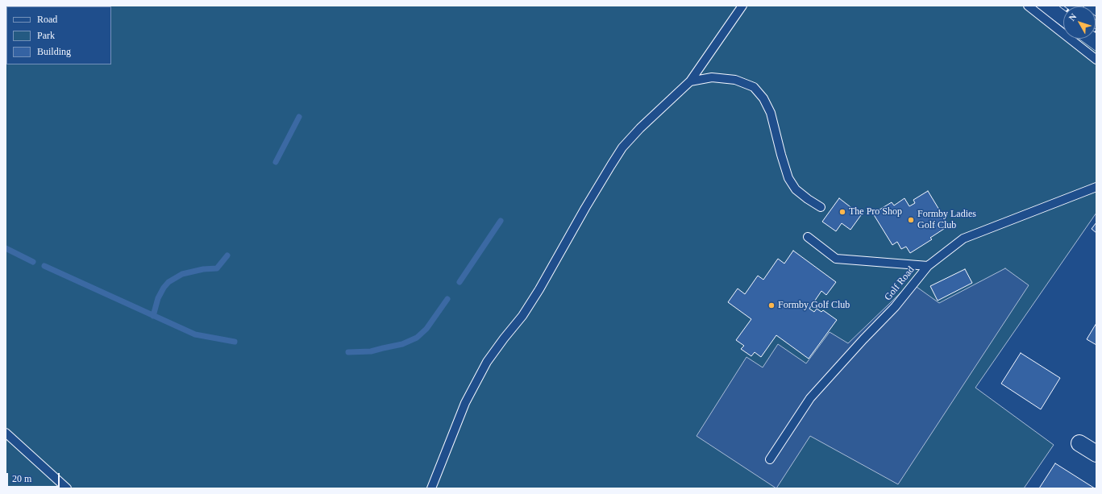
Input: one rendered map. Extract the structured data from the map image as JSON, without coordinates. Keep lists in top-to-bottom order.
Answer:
{
  "streets": {
    "lane": ["Golf Road"]
  },
  "places": ["The Pro Shop", "Formby Ladies Golf Club", "Formby Golf Club"],
  "legend": ["Road", "Park", "Building"],
  "scale_bar": "20 m",
  "north": "top left"
}
